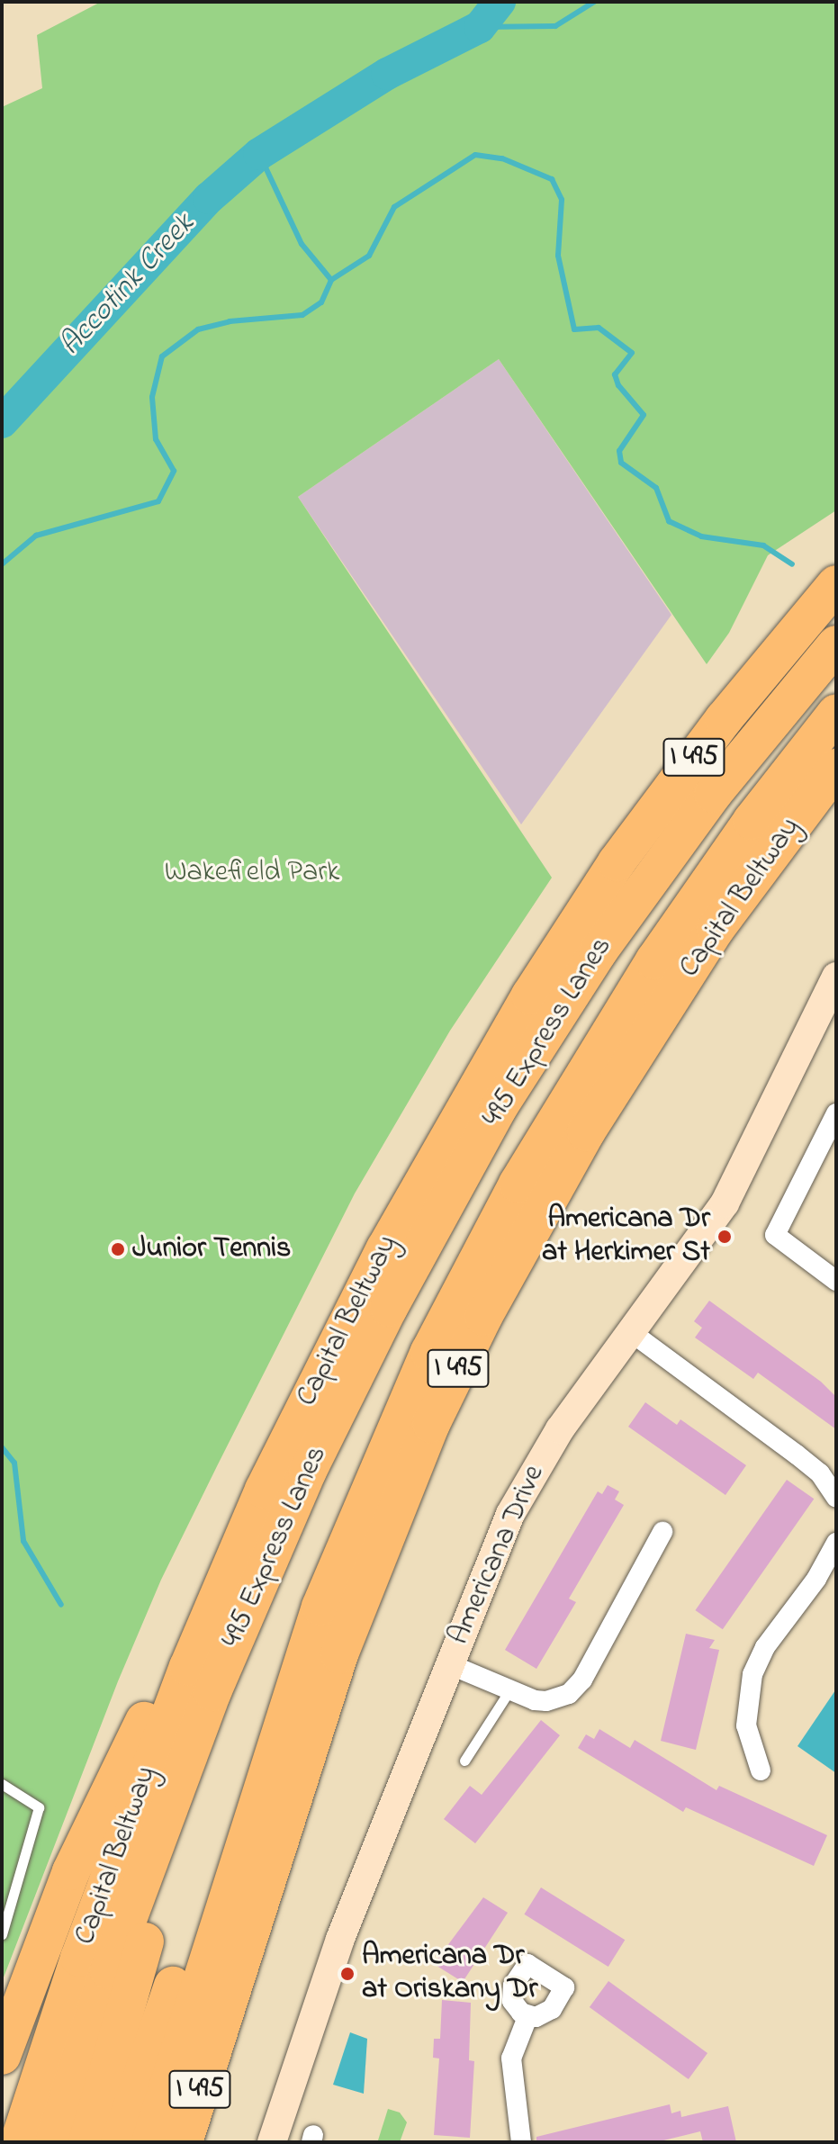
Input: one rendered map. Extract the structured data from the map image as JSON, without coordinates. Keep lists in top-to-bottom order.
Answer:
{
  "streets": {
    "highway": ["I 495", "Capital Beltway", "495 Express Lanes"],
    "street": ["Americana Drive"]
  },
  "water": ["Accotink Creek"],
  "parks": ["Wakefield Park"],
  "places": ["Americana Dr at Herkimer St", "Junior Tennis", "Americana Dr at Oriskany Dr"]
}
